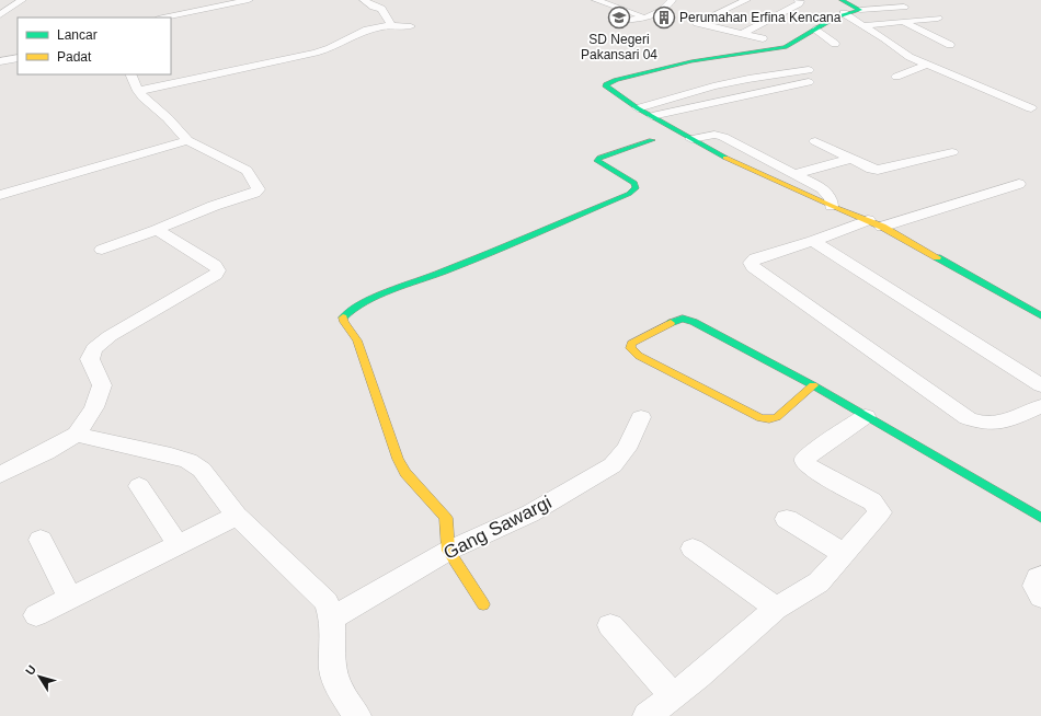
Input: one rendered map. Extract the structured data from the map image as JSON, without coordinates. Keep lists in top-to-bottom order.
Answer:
{
  "streets": {
    "street": ["Gang Sawargi"]
  },
  "places": {
    "school or university": ["SD Negeri Pakansari 04"],
    "building": ["Perumahan Erfina Kencana"]
  },
  "legend": ["Lancar", "Padat"],
  "north": "top left"
}
